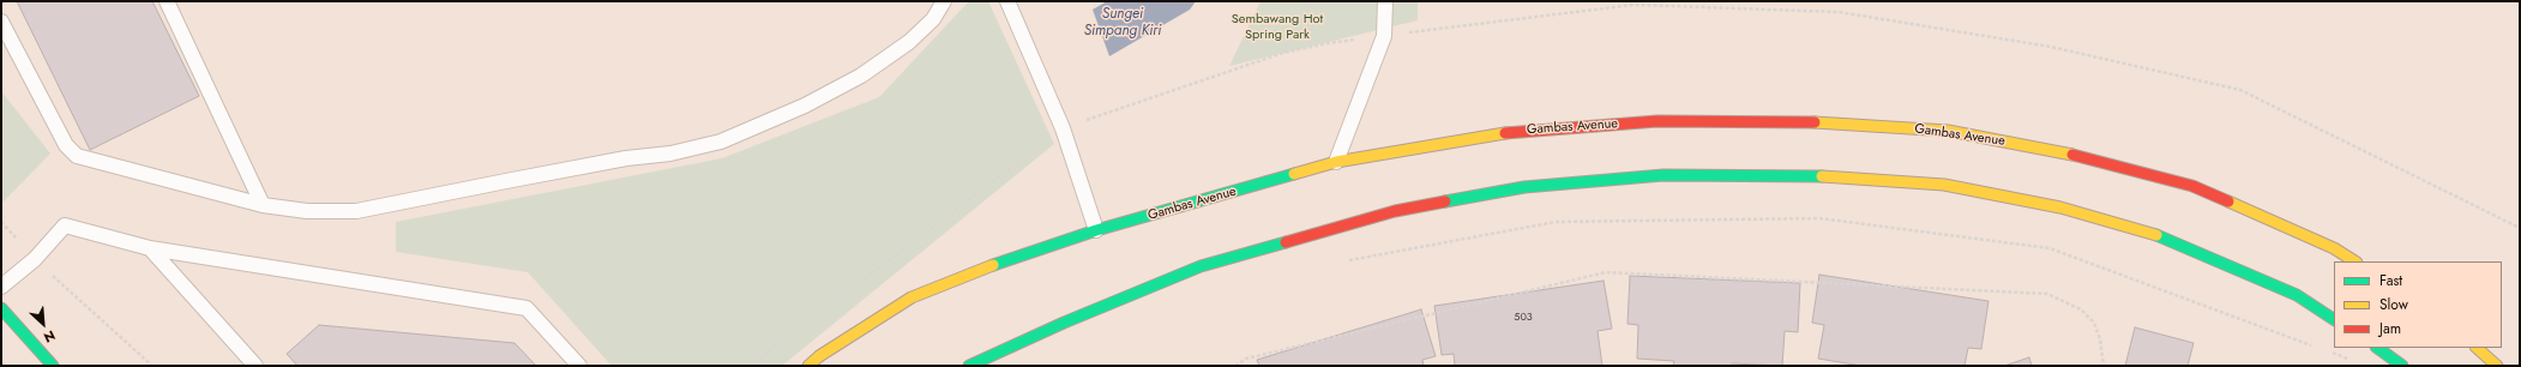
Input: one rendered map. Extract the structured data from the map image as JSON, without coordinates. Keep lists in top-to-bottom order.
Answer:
{
  "streets": {
    "main road": ["Gambas Avenue"]
  },
  "water": ["Sungei Simpang Kiri"],
  "parks": ["Sembawang Hot Spring Park"],
  "house_numbers": ["503"],
  "legend": ["Fast", "Slow", "Jam"],
  "north": "bottom right"
}
